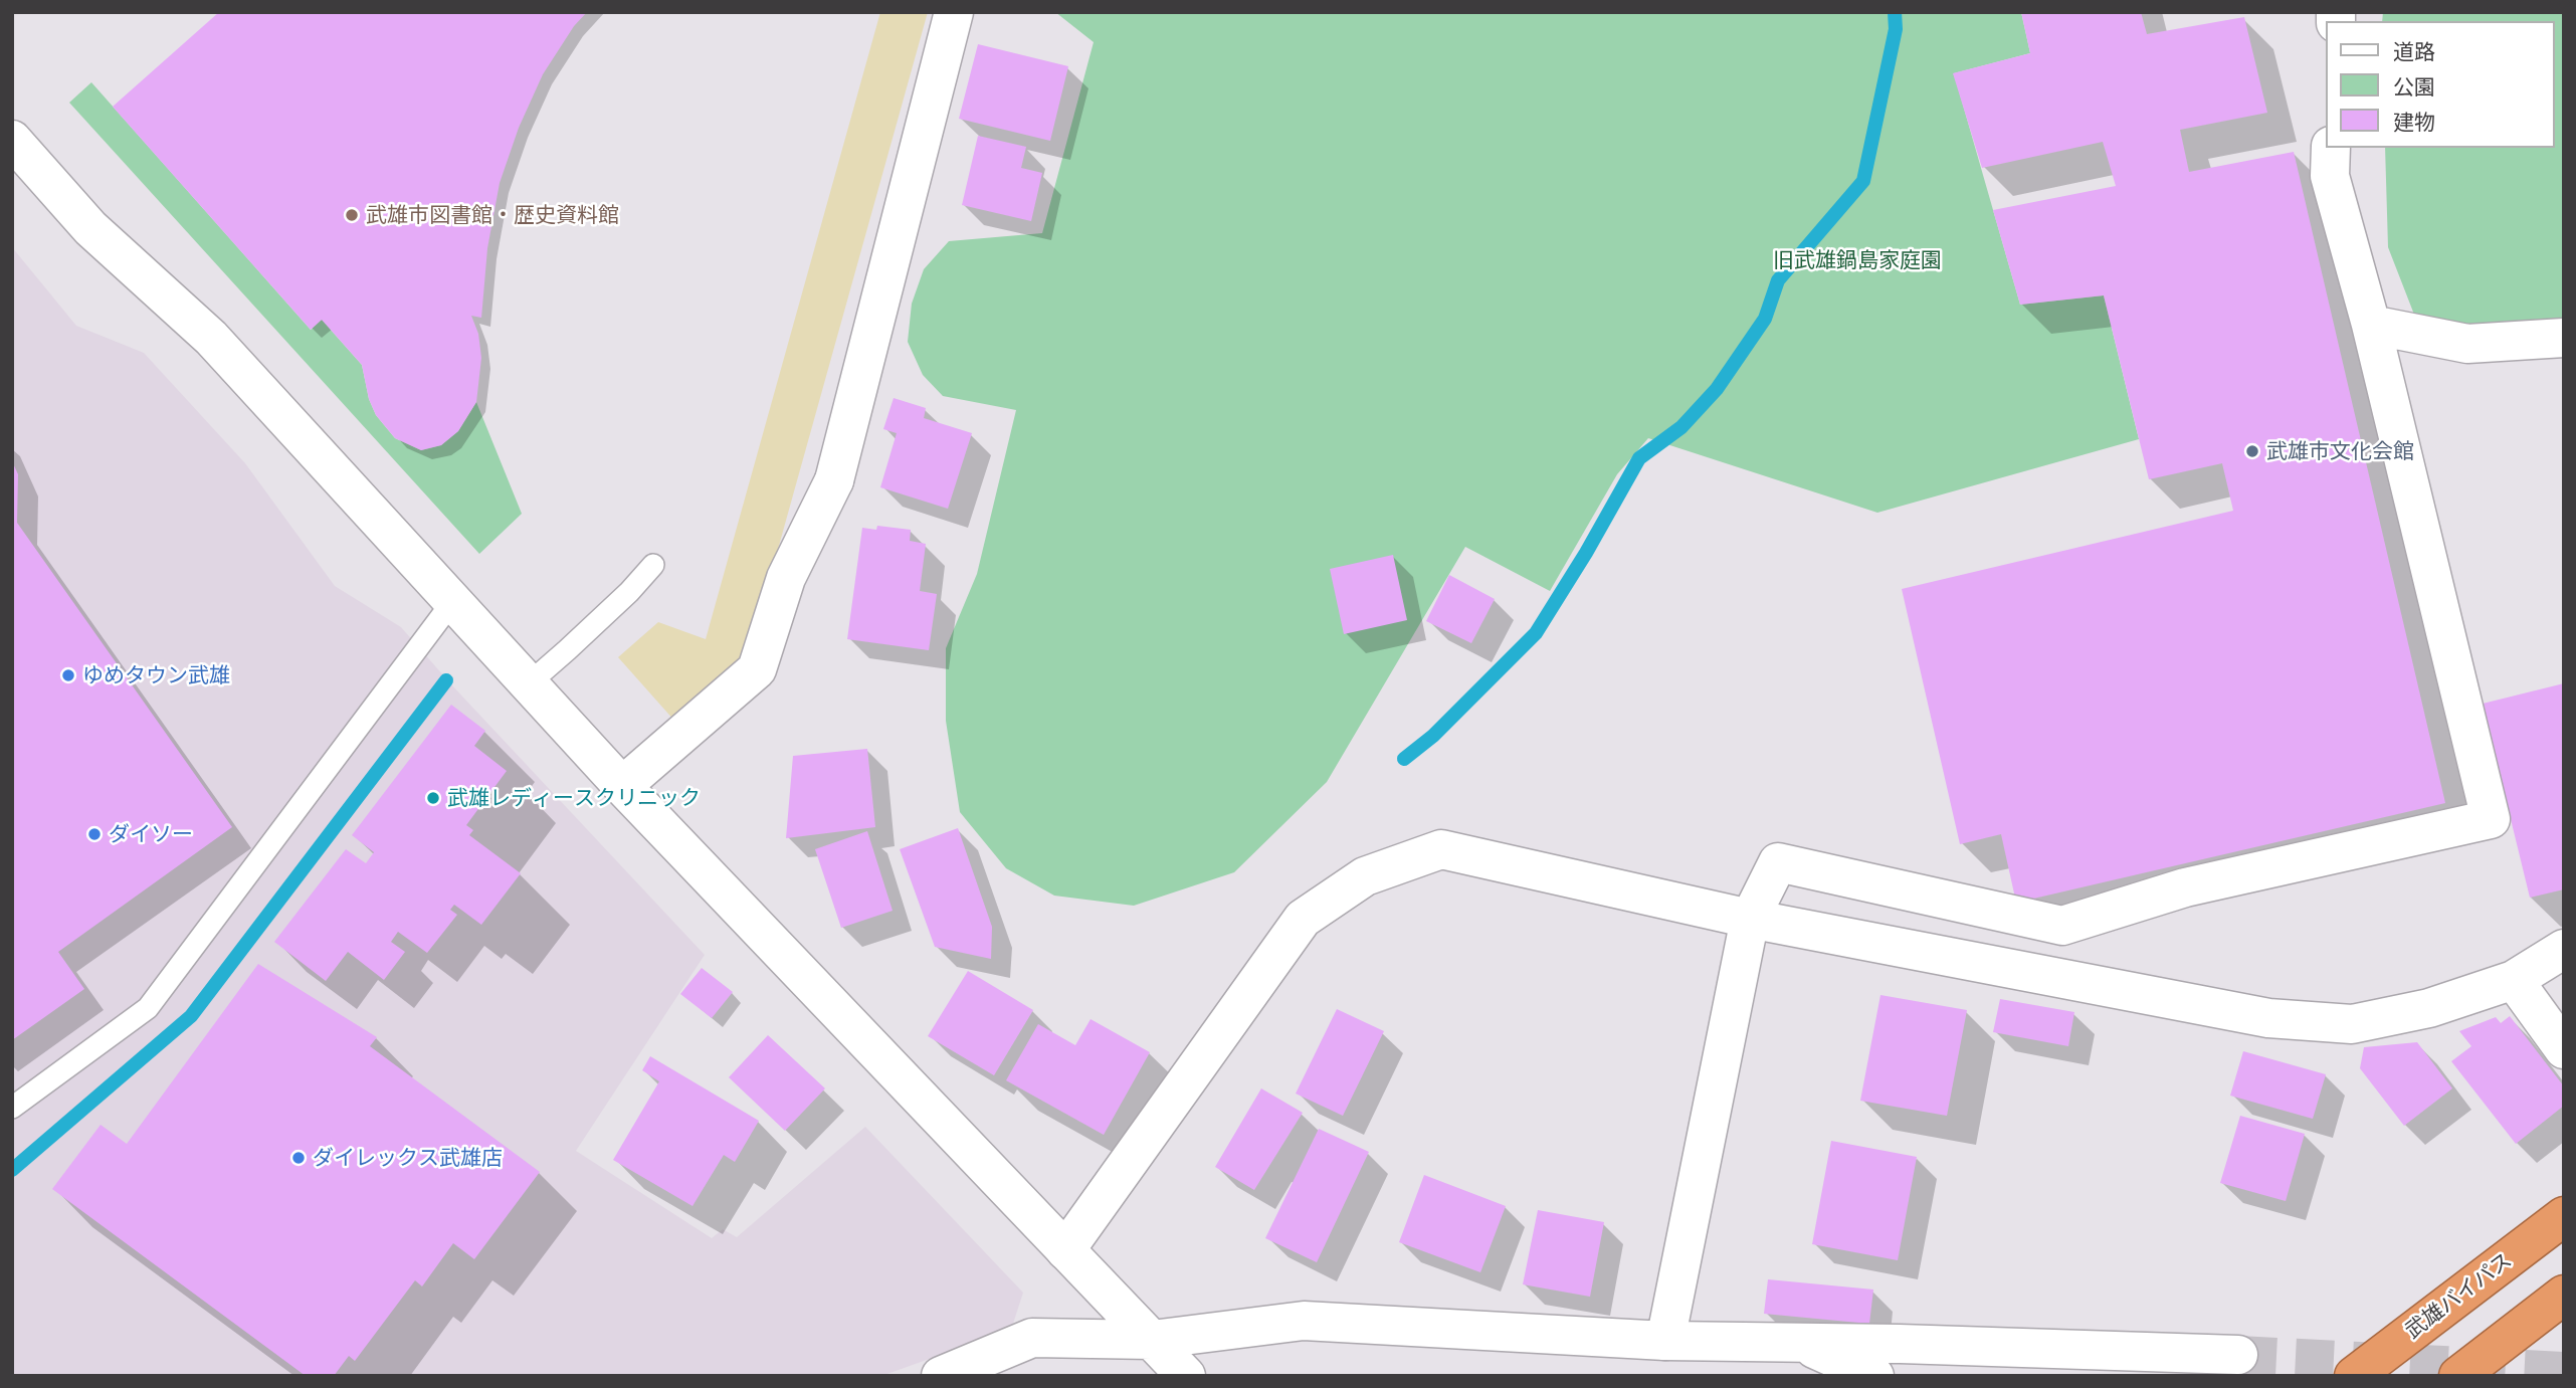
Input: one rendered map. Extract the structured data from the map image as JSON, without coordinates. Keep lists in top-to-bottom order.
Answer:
{
  "streets": {
    "highway": ["武雄バイパス"]
  },
  "parks": ["旧武雄鍋島家庭園"],
  "places": [
    "武雄市図書館・歴史資料館",
    "武雄市文化会館",
    "ゆめタウン武雄",
    "武雄レディースクリニック",
    "ダイソー",
    "ダイレックス武雄店"
  ],
  "legend": ["道路", "公園", "建物"]
}
